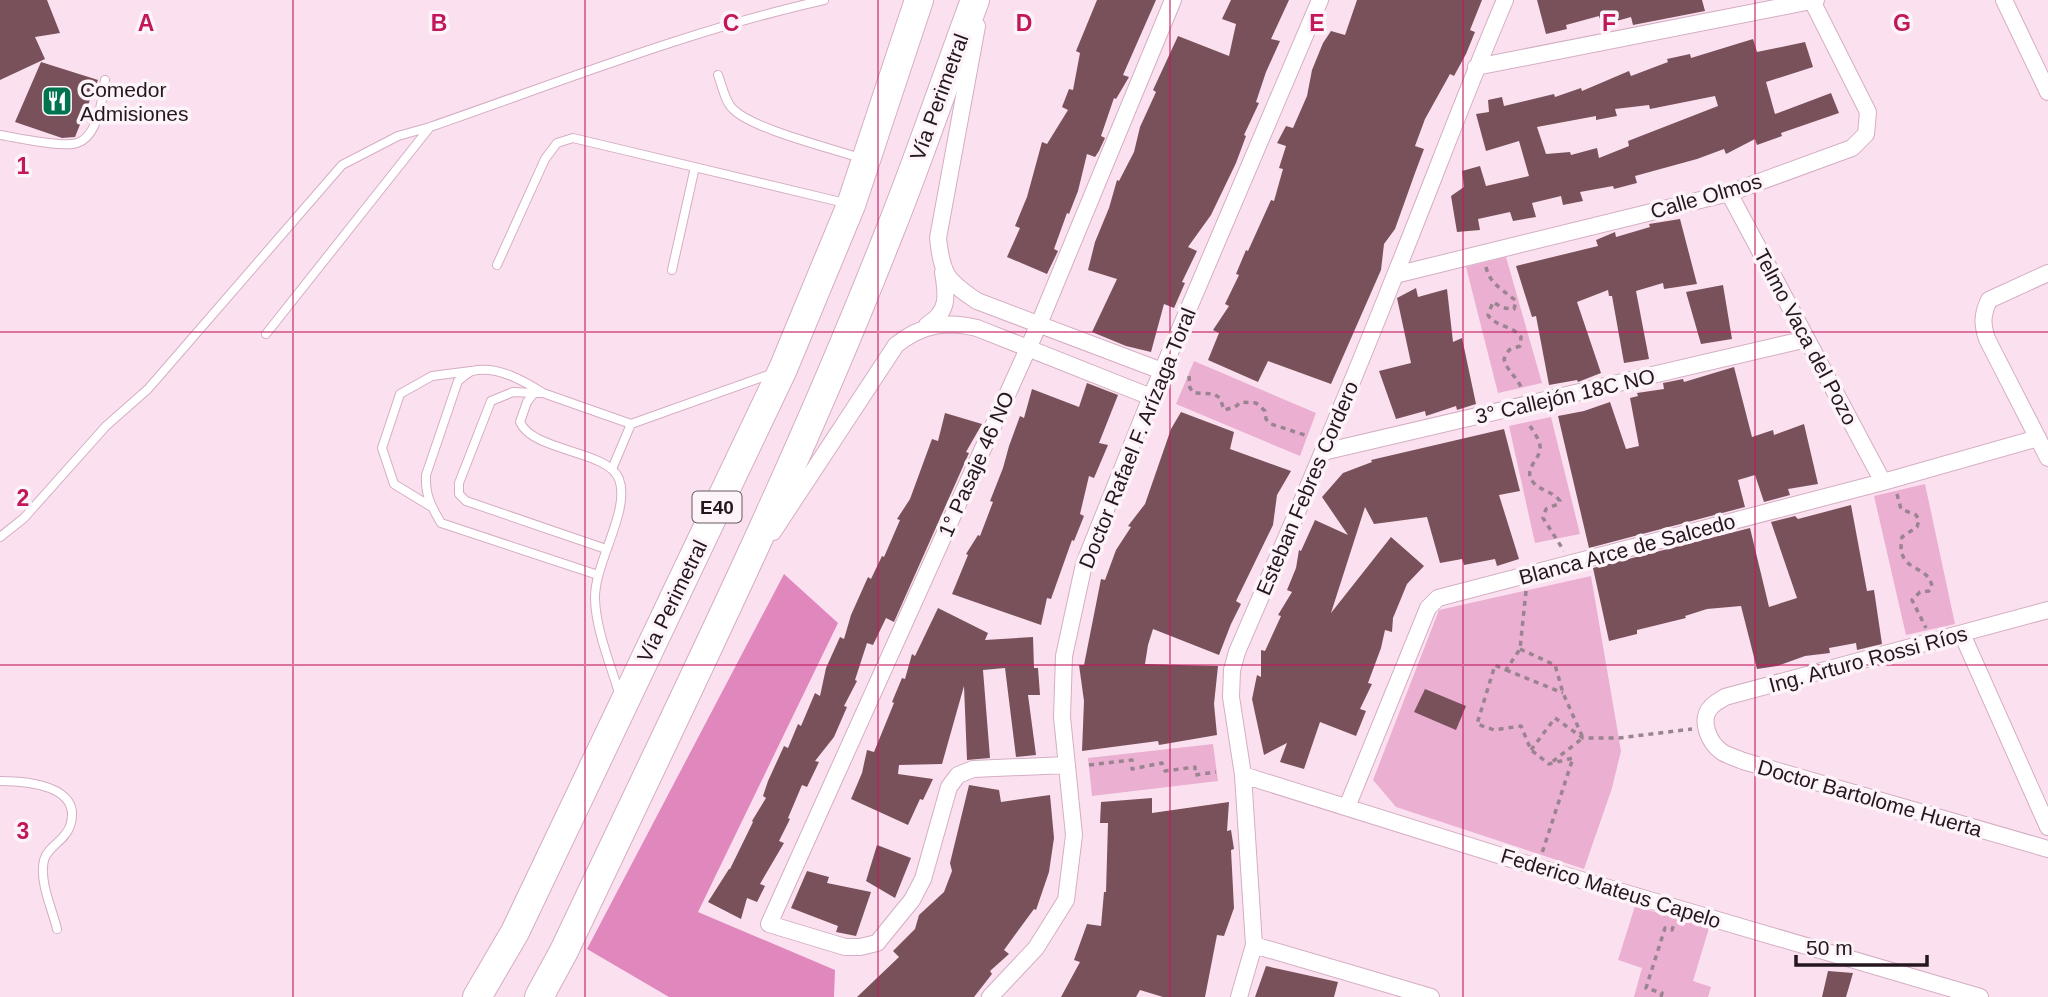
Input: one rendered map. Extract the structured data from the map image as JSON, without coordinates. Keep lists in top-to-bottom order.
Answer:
{
  "streets": {
    "highway": ["Vía Perimetral", "E40"],
    "street": [
      "Calle Olmos",
      "Telmo Vaca del Pozo",
      "3° Callejón 18C NO",
      "Doctor Rafael F. Arízaga Toral",
      "1° Pasaje 46 NO",
      "Esteban Febres Cordero",
      "Blanca Arce de Salcedo",
      "Ing. Arturo Rossi Ríos",
      "Doctor Bartolome Huerta",
      "Federico Mateus Capelo"
    ]
  },
  "crossings": [
    ["Calle Olmos", "Telmo Vaca del Pozo"],
    ["Calle Olmos", "Esteban Febres Cordero"],
    ["Telmo Vaca del Pozo", "3° Callejón 18C NO"],
    ["Telmo Vaca del Pozo", "Blanca Arce de Salcedo"],
    ["3° Callejón 18C NO", "Esteban Febres Cordero"],
    ["Doctor Rafael F. Arízaga Toral", "1° Pasaje 46 NO"],
    ["Esteban Febres Cordero", "Federico Mateus Capelo"],
    ["Blanca Arce de Salcedo", "Federico Mateus Capelo"],
    ["Ing. Arturo Rossi Ríos", "Doctor Bartolome Huerta"]
  ],
  "places": {
    "restaurant": ["Comedor Admisiones"]
  },
  "scale_bar": "50 m",
  "grid": {
    "columns": [
      "A",
      "B",
      "C",
      "D",
      "E",
      "F",
      "G"
    ],
    "rows": ["1", "2", "3"]
  }
}
